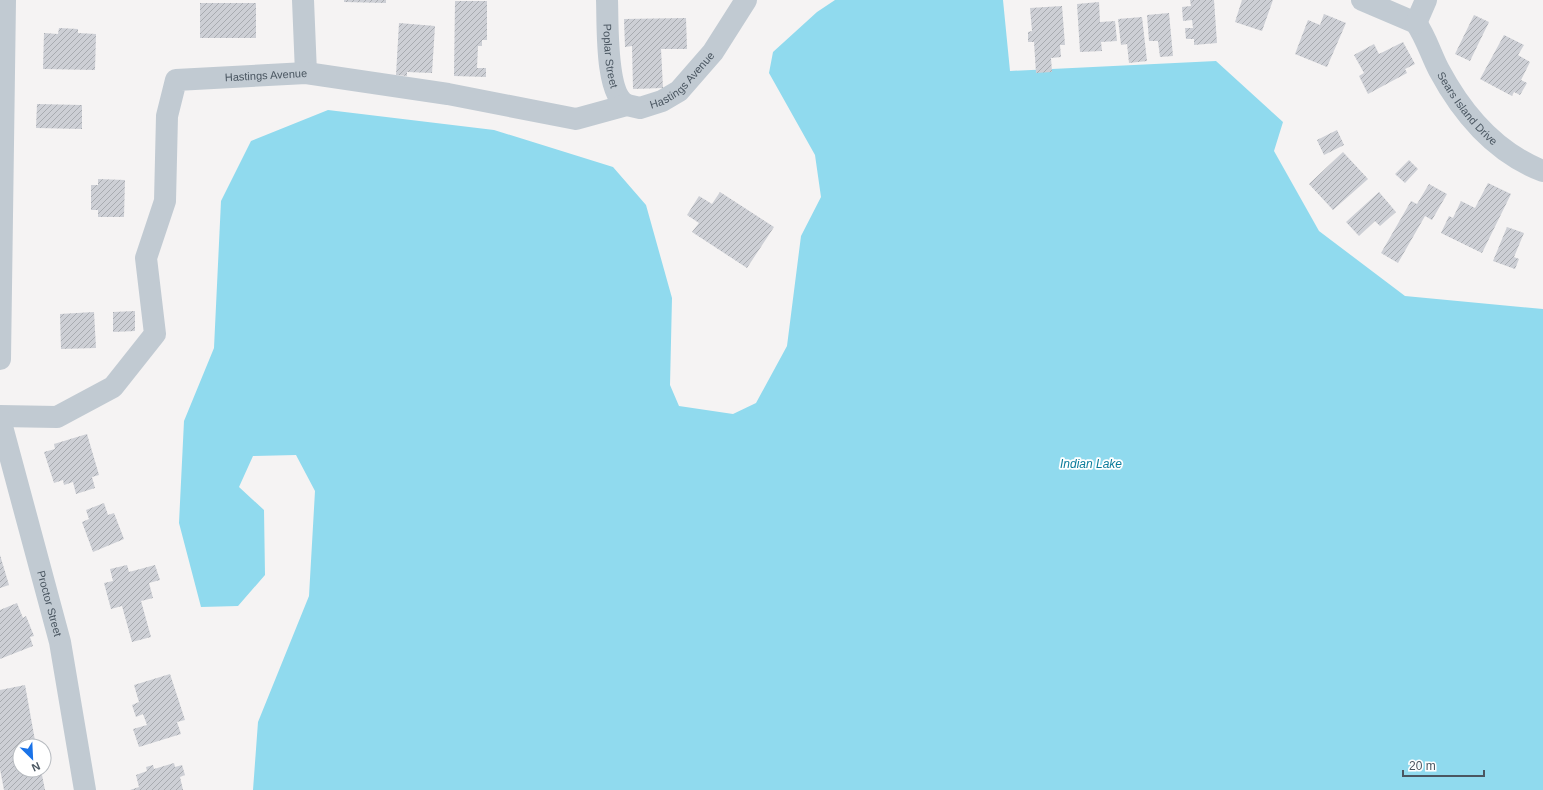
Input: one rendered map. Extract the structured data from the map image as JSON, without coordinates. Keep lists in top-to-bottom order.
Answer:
{
  "streets": {
    "street": [
      "Poplar Street",
      "Hastings Avenue",
      "Sears Island Drive",
      "Proctor Street"
    ]
  },
  "crossings": [
    ["Poplar Street", "Hastings Avenue"],
    ["Hastings Avenue", "Proctor Street"]
  ],
  "water": ["Indian Lake"],
  "scale_bar": "20 m",
  "north": "bottom right"
}
